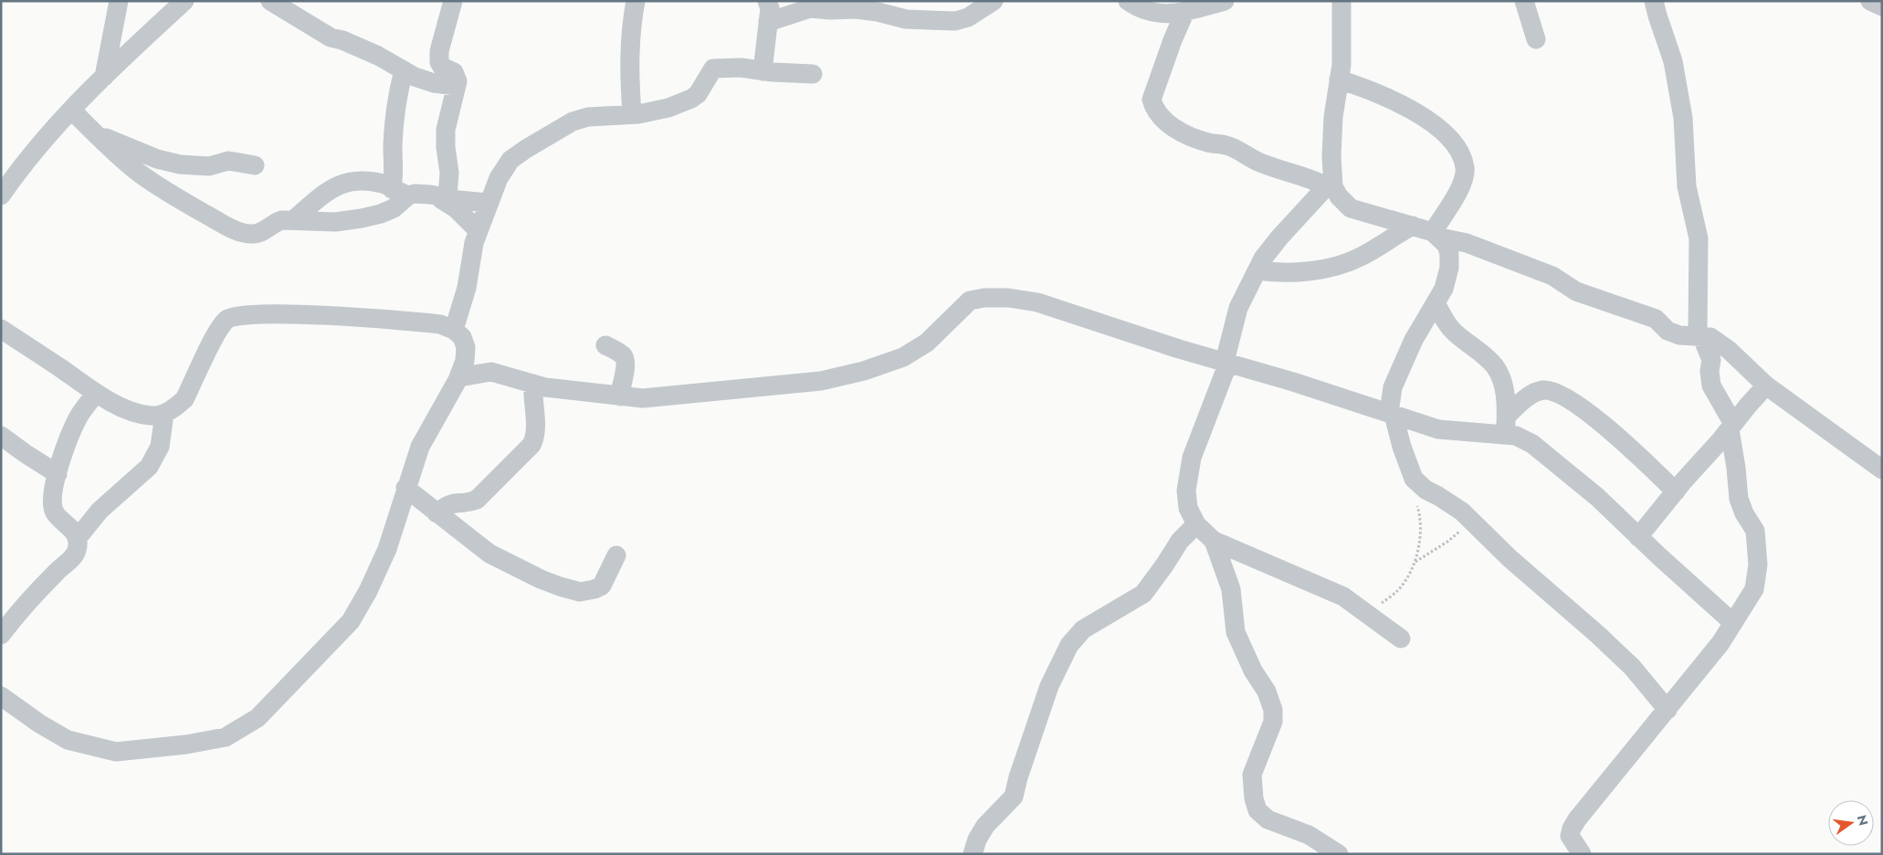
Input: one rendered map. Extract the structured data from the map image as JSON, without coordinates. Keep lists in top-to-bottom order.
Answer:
{
  "north": "right"
}
